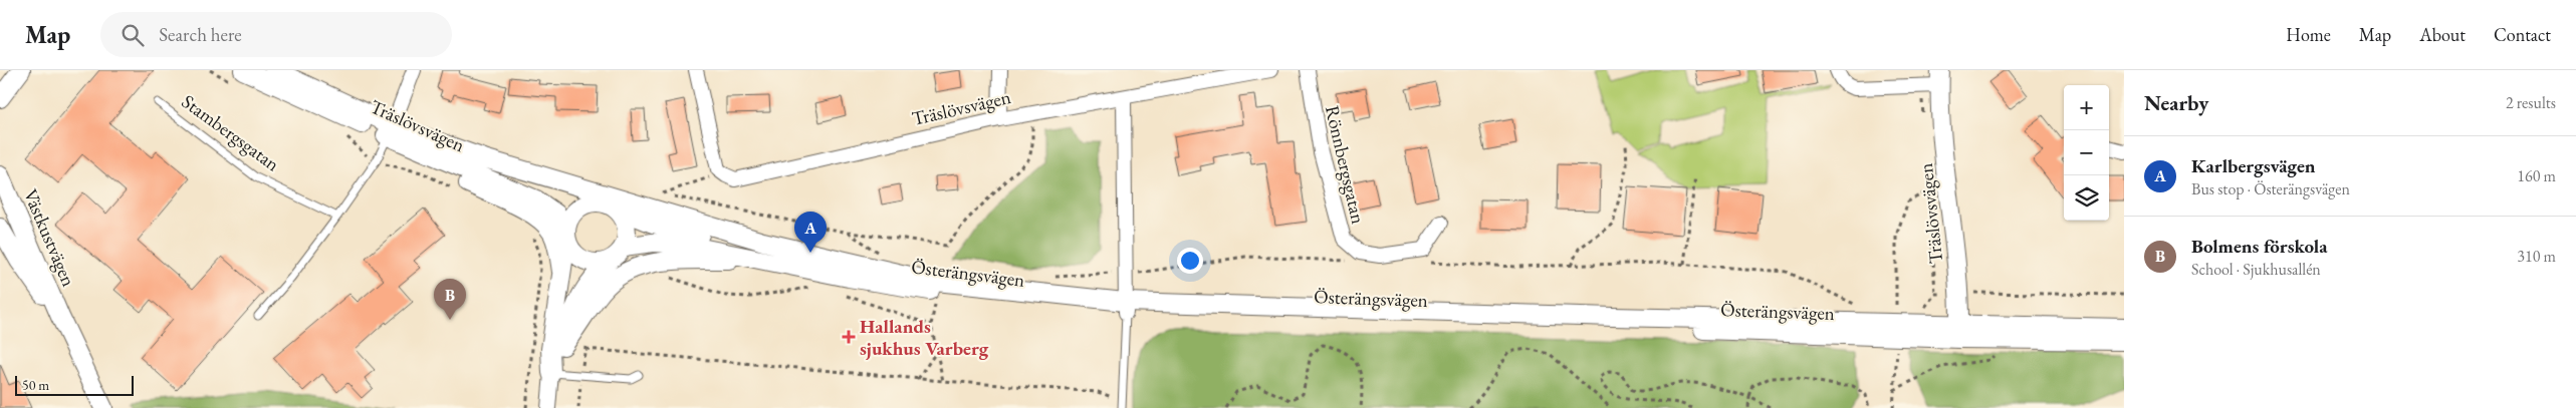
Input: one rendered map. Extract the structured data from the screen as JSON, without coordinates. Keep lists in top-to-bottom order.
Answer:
{
  "streets": {
    "street": [
      "Träslövsvägen",
      "Rönnbergsgatan",
      "Västkustvägen",
      "Österängsvägen"
    ],
    "lane": ["Stambergsgatan"]
  },
  "crossings": [
    ["Träslövsvägen", "Österängsvägen"]
  ],
  "places": {
    "health": ["Hallands sjukhus Varberg"]
  },
  "scale_bar": "50 m",
  "page": {
    "header": "Map",
    "search": "Search here",
    "nav": [
      "Home",
      "Map",
      "About",
      "Contact"
    ],
    "heading": ["Nearby", "2 results"],
    "map_buttons": ["+", "−"],
    "list": [
      {
        "mark": "A",
        "name": "Karlbergsvägen",
        "note": "Bus stop · Österängsvägen",
        "value": "160 m"
      },
      {
        "mark": "B",
        "name": "Bolmens förskola",
        "note": "School · Sjukhusallén",
        "value": "310 m"
      }
    ],
    "pins": ["A", "B"],
    "scale": "50 m"
  }
}
